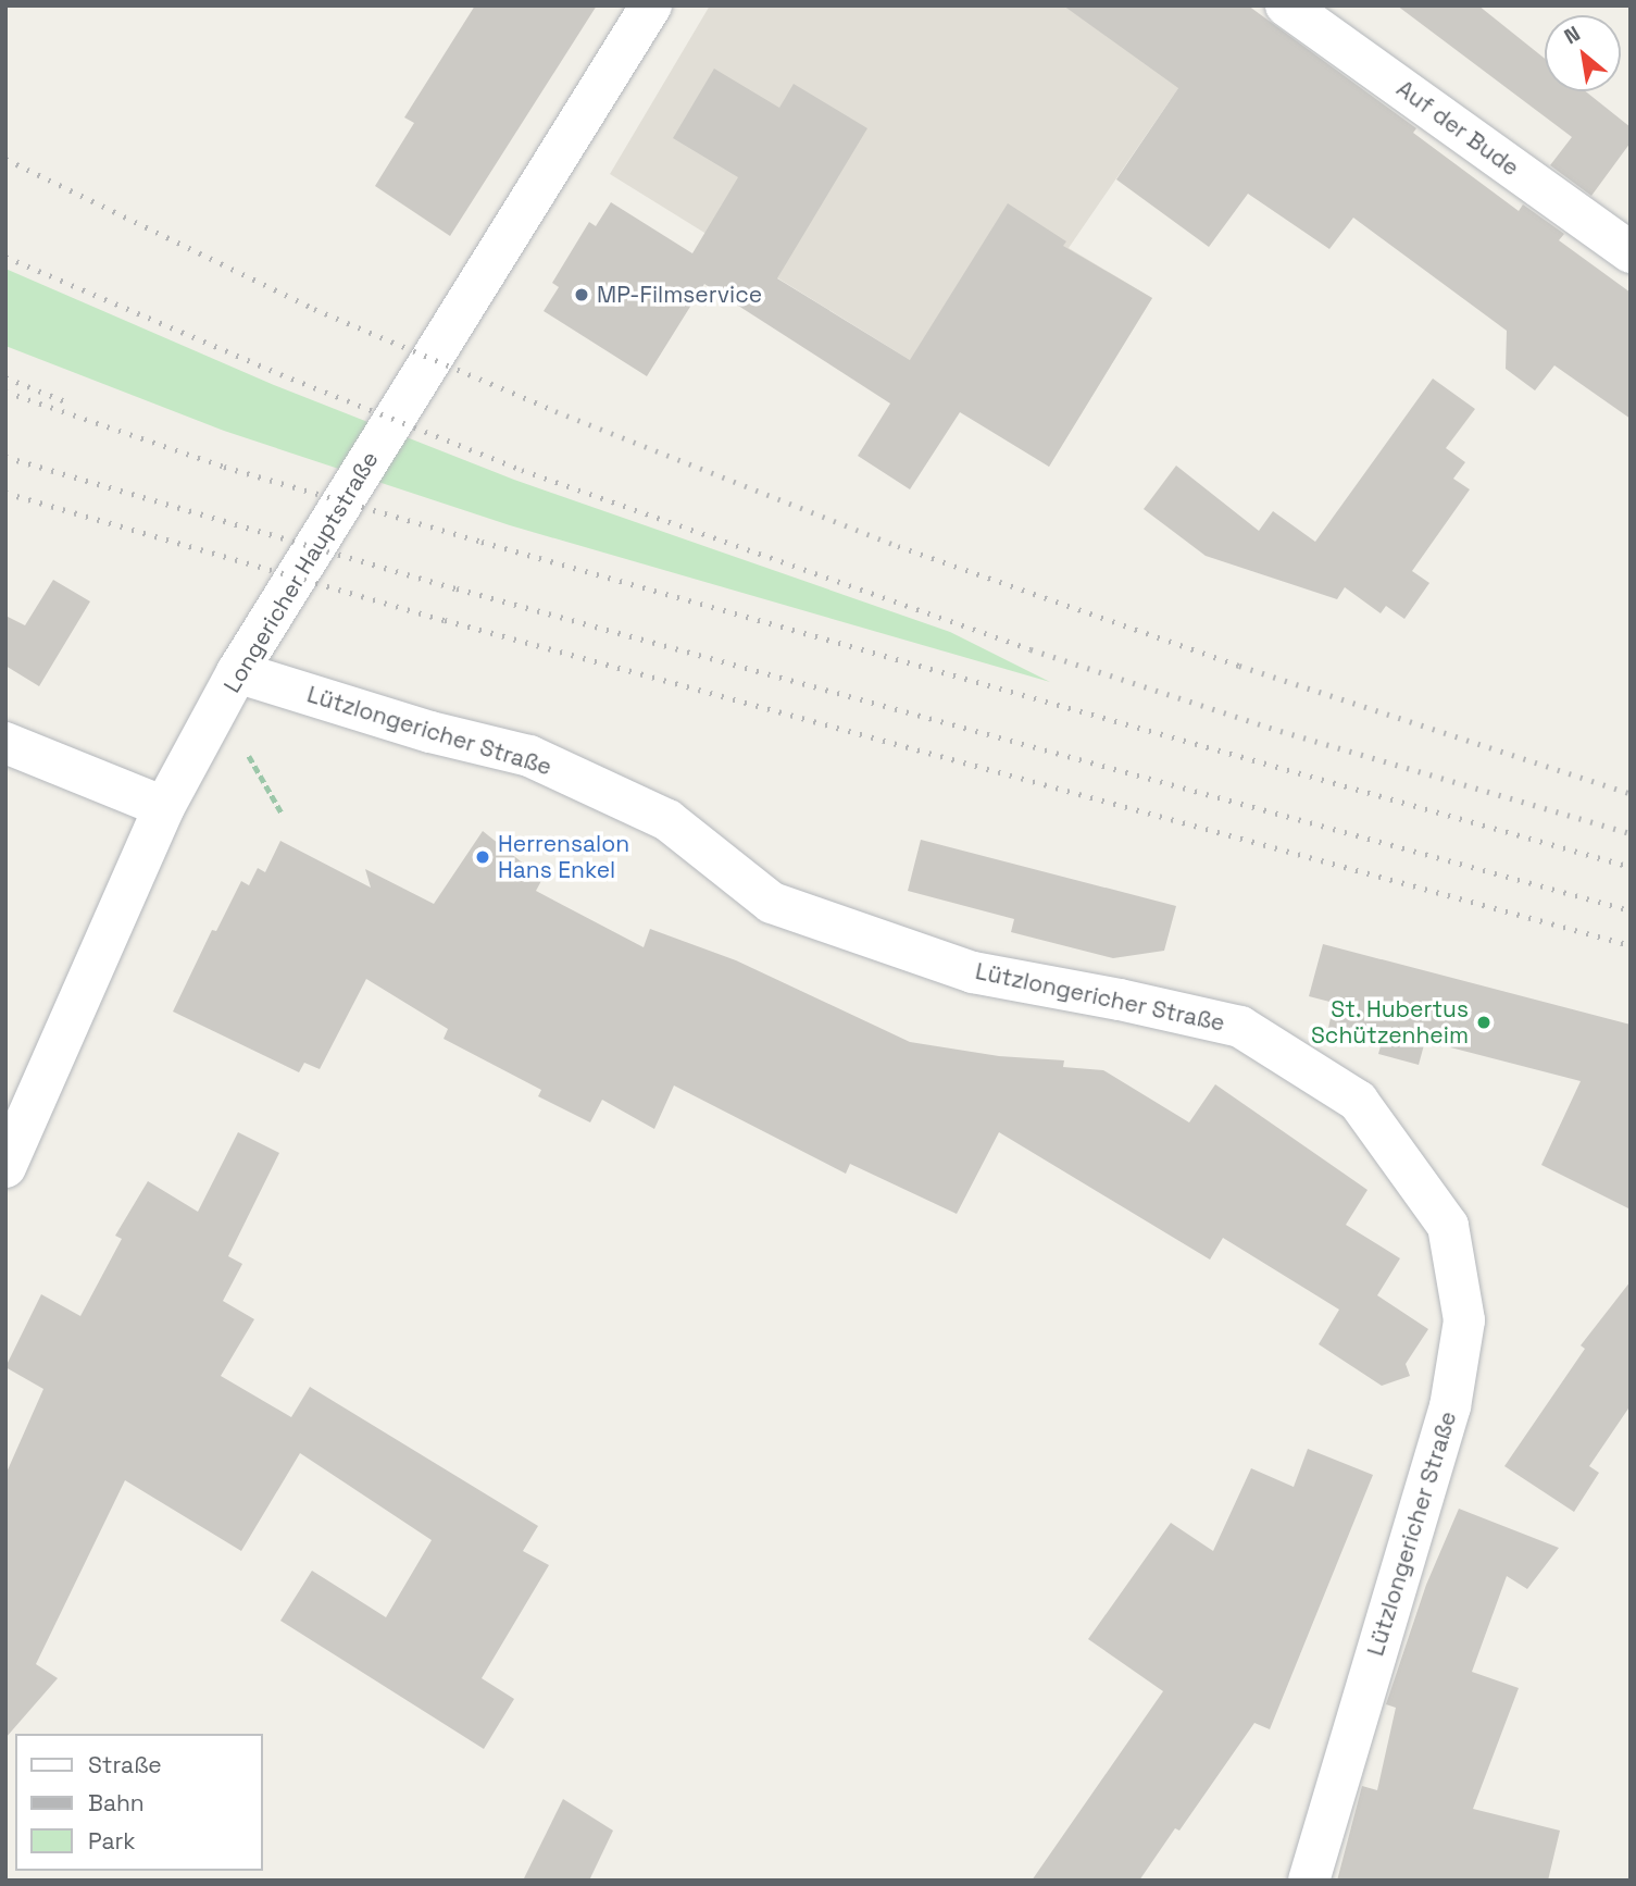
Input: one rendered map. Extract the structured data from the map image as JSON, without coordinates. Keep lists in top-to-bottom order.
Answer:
{
  "streets": {
    "street": ["Auf der Bude", "Longericher Hauptstraße", "Lützlongericher Straße"]
  },
  "crossings": [
    ["Longericher Hauptstraße", "Lützlongericher Straße"]
  ],
  "places": ["MP-Filmservice", "Herrensalon Hans Enkel", "St. Hubertus Schützenheim"],
  "legend": ["Straße", "Bahn", "Park"],
  "north": "top left"
}
